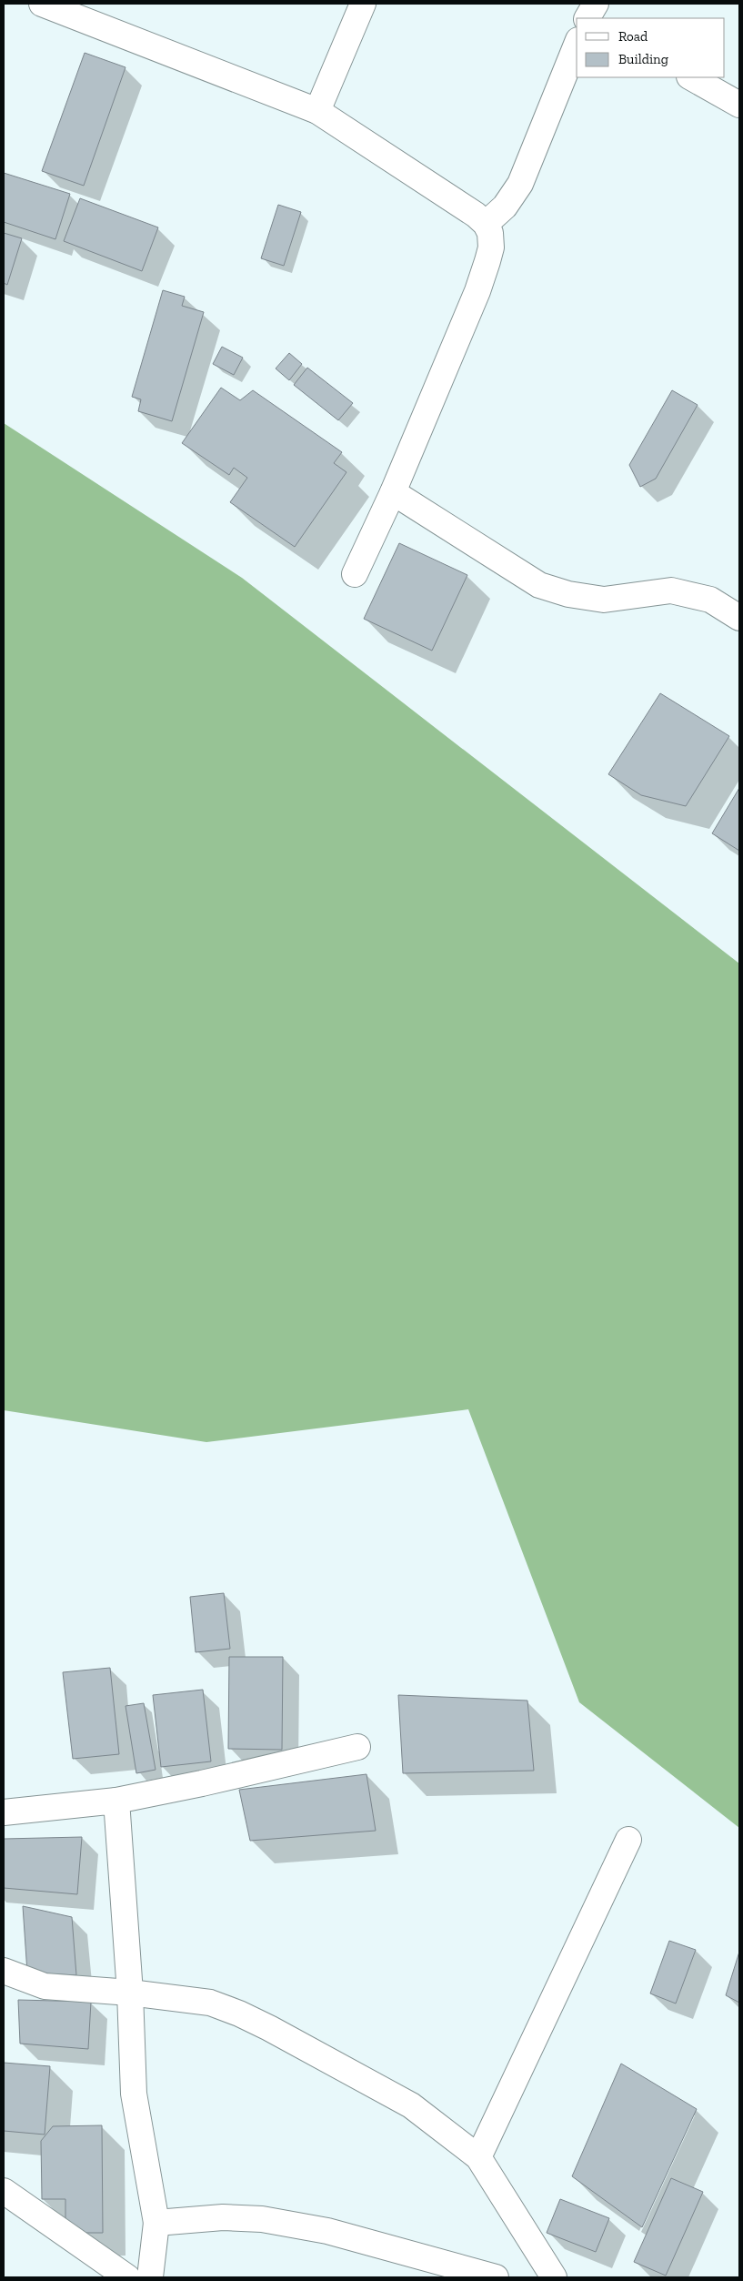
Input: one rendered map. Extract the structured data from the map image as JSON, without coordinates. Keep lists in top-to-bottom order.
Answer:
{
  "legend": ["Road", "Building"]
}
